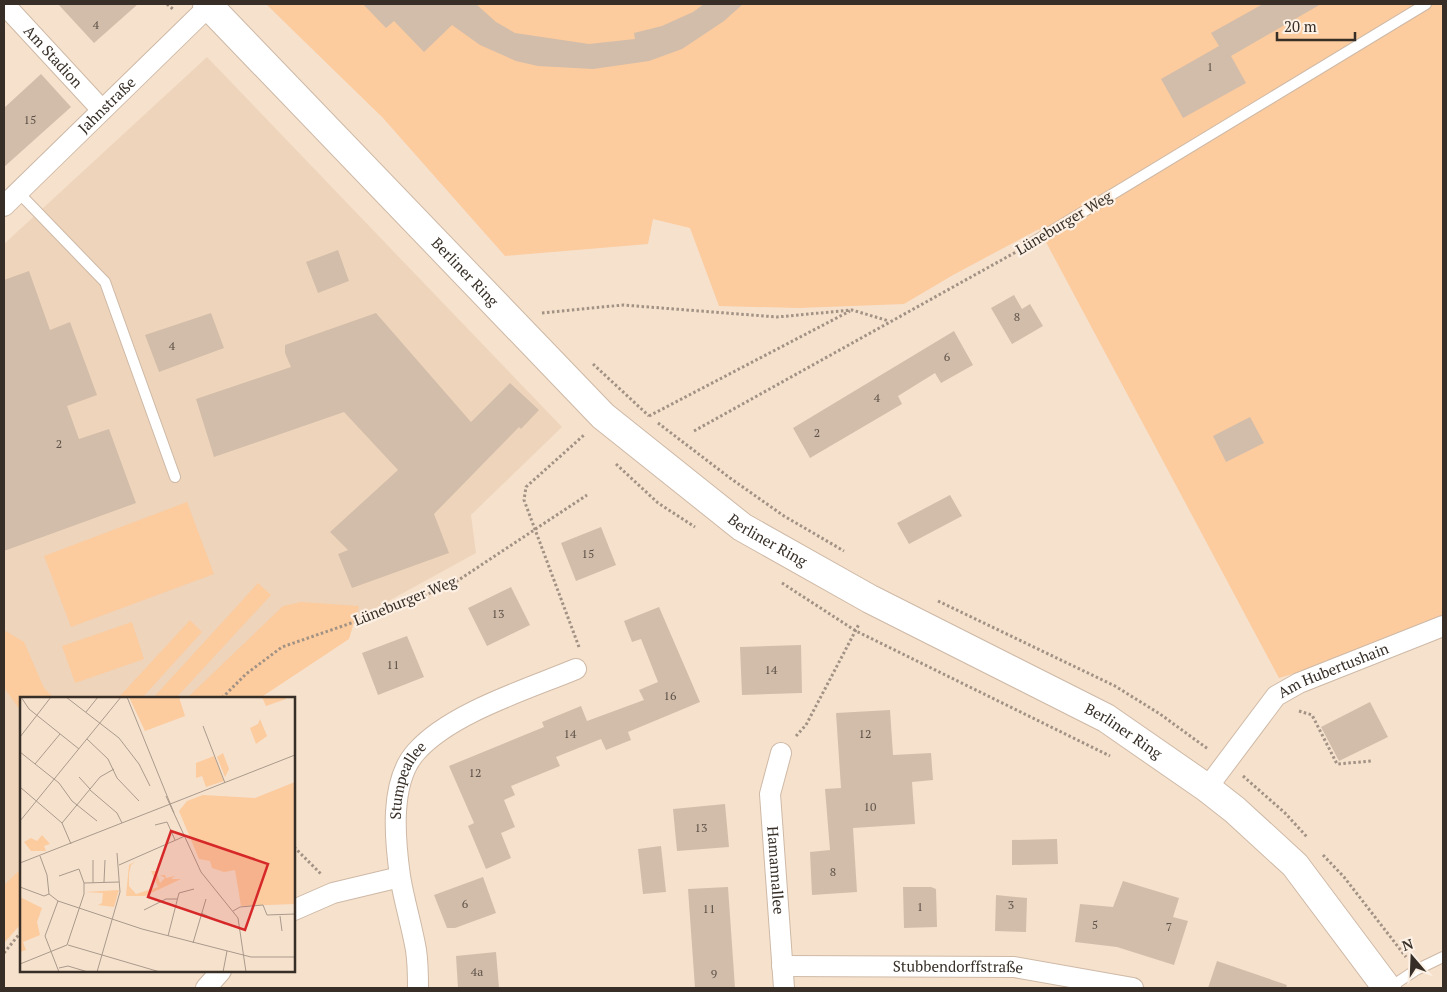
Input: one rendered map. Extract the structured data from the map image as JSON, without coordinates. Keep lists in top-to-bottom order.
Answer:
{
  "streets": {
    "street": [
      "Am Stadion",
      "Jahnstraße",
      "Berliner Ring",
      "Am Hubertushain",
      "Stumpeallee",
      "Hamannallee",
      "Stubbendorffstraße"
    ],
    "lane": ["Lüneburger Weg"]
  },
  "crossings": [
    ["Am Stadion", "Jahnstraße"],
    ["Jahnstraße", "Berliner Ring"],
    ["Berliner Ring", "Am Hubertushain"],
    ["Hamannallee", "Stubbendorffstraße"]
  ],
  "house_numbers": [
    "4",
    "1",
    "15",
    "8",
    "4",
    "6",
    "4",
    "2",
    "2",
    "15",
    "13",
    "11",
    "14",
    "16",
    "14",
    "12",
    "12",
    "10",
    "13",
    "8",
    "6",
    "3",
    "1",
    "11",
    "5",
    "7",
    "4a",
    "9"
  ],
  "scale_bar": "20 m",
  "north": "top"
}
